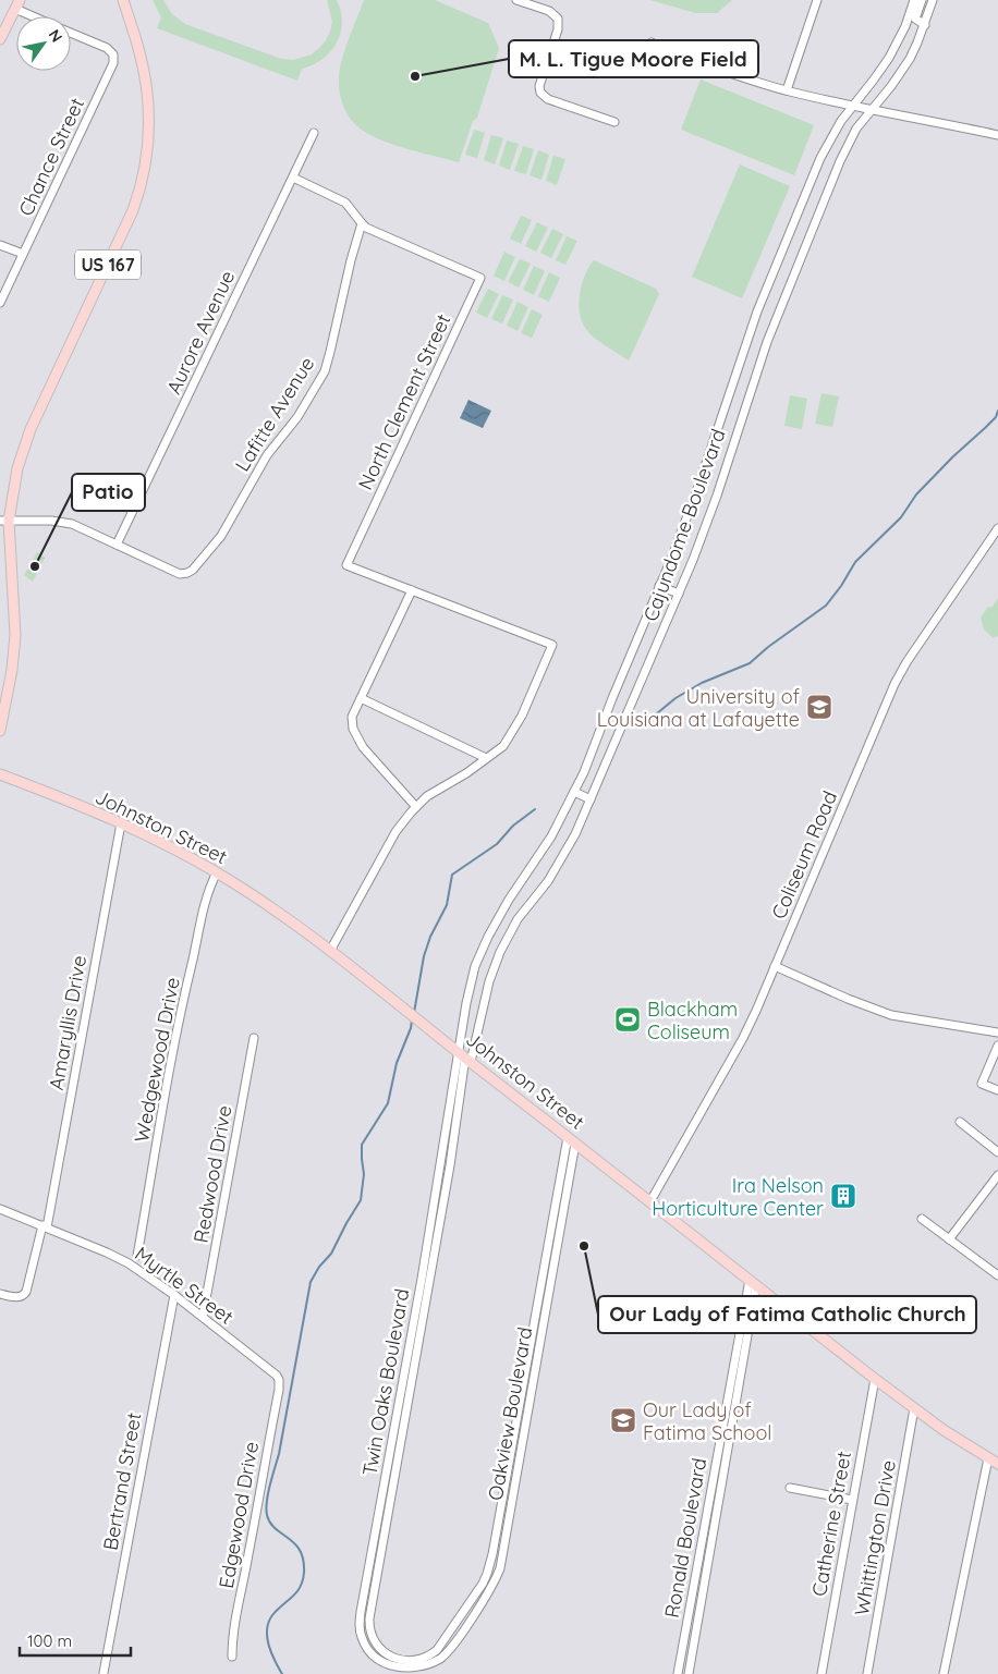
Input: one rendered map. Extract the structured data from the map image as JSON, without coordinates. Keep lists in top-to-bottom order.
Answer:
{
  "streets": {
    "main road": ["US 167", "Johnston Street"],
    "street": [
      "Chance Street",
      "Aurore Avenue",
      "North Clement Street",
      "Lafitte Avenue",
      "Cajundome Boulevard",
      "Coliseum Road",
      "Amaryllis Drive",
      "Wedgewood Drive",
      "Redwood Drive",
      "Myrtle Street",
      "Twin Oaks Boulevard",
      "Oakview Boulevard",
      "Bertrand Street",
      "Edgewood Drive",
      "Catherine Street",
      "Ronald Boulevard",
      "Whittington Drive"
    ]
  },
  "crossings": [
    ["Aurore Avenue", "Lafitte Avenue"],
    ["North Clement Street", "Lafitte Avenue"],
    ["Cajundome Boulevard", "Johnston Street"],
    ["Cajundome Boulevard", "Twin Oaks Boulevard"],
    ["Johnston Street", "Coliseum Road"],
    ["Johnston Street", "Amaryllis Drive"],
    ["Johnston Street", "Wedgewood Drive"],
    ["Johnston Street", "Twin Oaks Boulevard"],
    ["Johnston Street", "Oakview Boulevard"],
    ["Johnston Street", "Catherine Street"],
    ["Johnston Street", "Ronald Boulevard"],
    ["Johnston Street", "Whittington Drive"],
    ["Amaryllis Drive", "Myrtle Street"],
    ["Redwood Drive", "Myrtle Street"],
    ["Myrtle Street", "Bertrand Street"],
    ["Myrtle Street", "Edgewood Drive"],
    ["Twin Oaks Boulevard", "Oakview Boulevard"]
  ],
  "places": {
    "other": ["M. L. Tigue Moore Field", "Patio", "Our Lady of Fatima Catholic Church"],
    "school or university": ["University of Louisiana at Lafayette", "Our Lady of Fatima School"],
    "sports": ["Blackham Coliseum"],
    "building": ["Ira Nelson Horticulture Center"]
  },
  "scale_bar": "100 m",
  "north": "top right"
}
